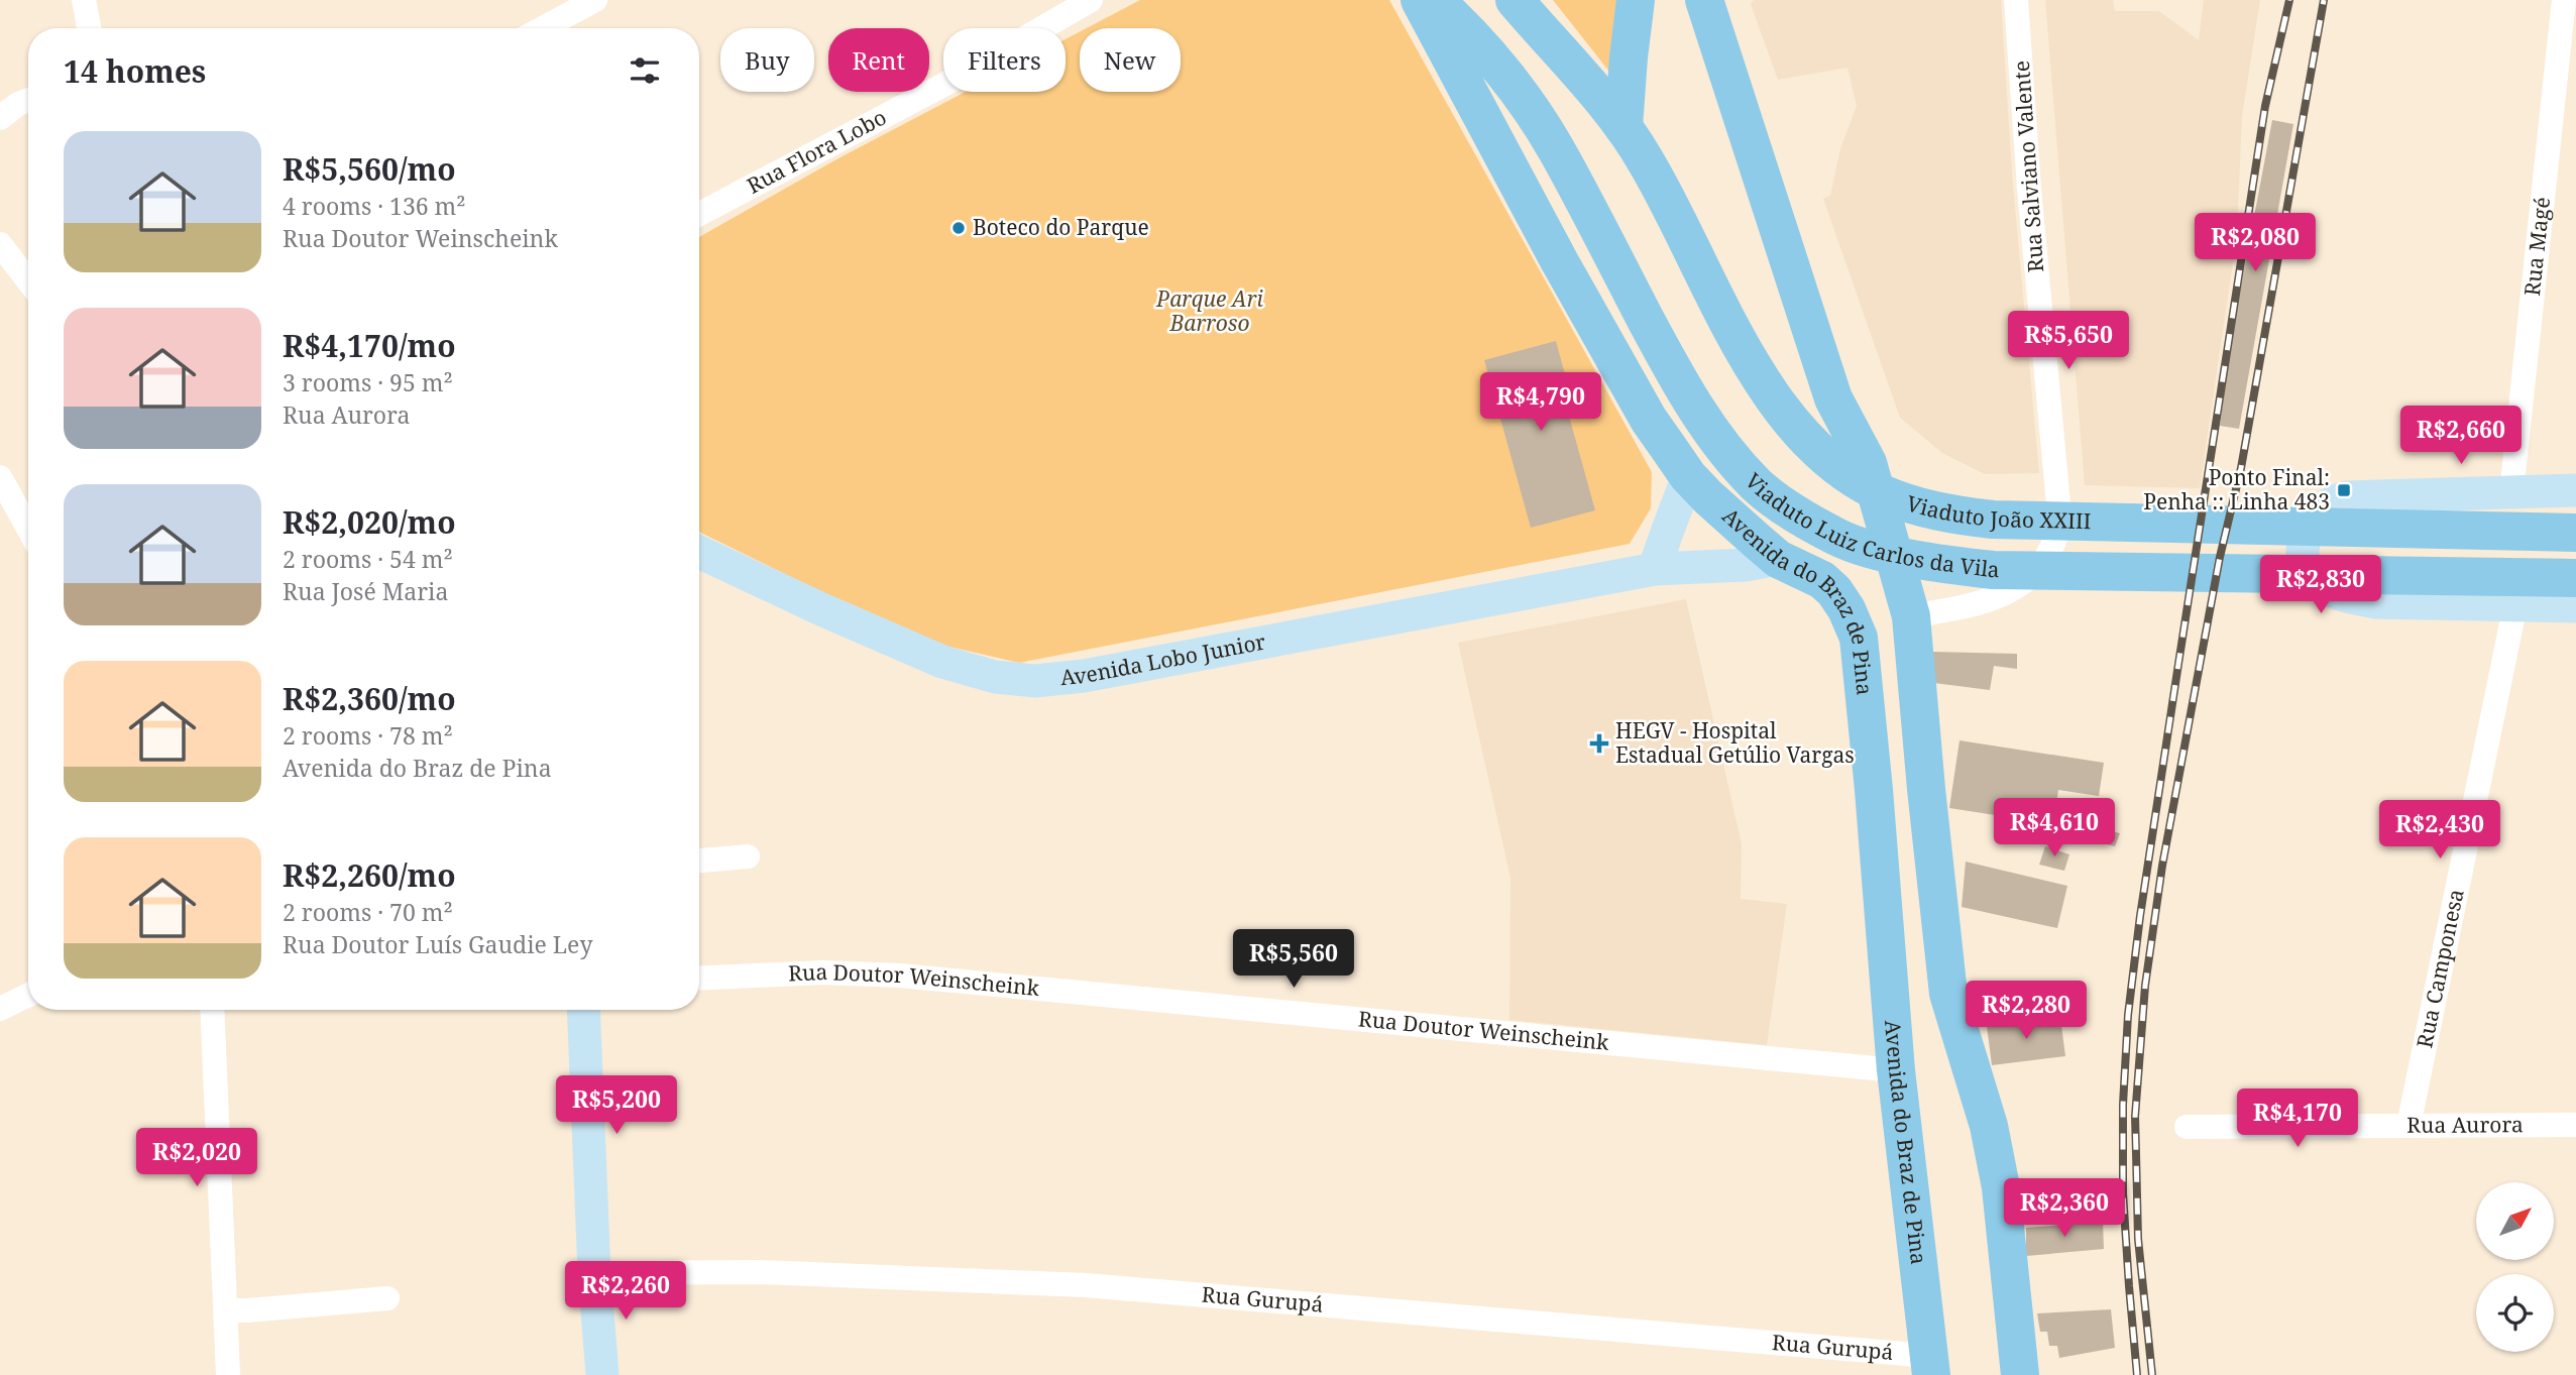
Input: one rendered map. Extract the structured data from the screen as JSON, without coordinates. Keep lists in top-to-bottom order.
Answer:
{
  "streets": {
    "main road": ["Viaduto João XXIII", "Viaduto Luiz Carlos da Vila", "Avenida do Braz de Pina"],
    "street": [
      "Rua Flora Lobo",
      "Rua Salviano Valente",
      "Rua Magé",
      "Avenida Lobo Junior",
      "Rua Camponesa",
      "Rua Doutor Weinscheink",
      "Rua Aurora",
      "Rua Gurupá"
    ]
  },
  "crossings": [
    ["Avenida do Braz de Pina", "Avenida Lobo Junior"],
    ["Avenida do Braz de Pina", "Rua Doutor Weinscheink"],
    ["Avenida do Braz de Pina", "Rua Gurupá"],
    ["Rua Camponesa", "Rua Aurora"]
  ],
  "parks": ["Parque Ari Barroso"],
  "places": {
    "other": ["Boteco do Parque"],
    "transit": ["Ponto Final: Penha :: Linha 483"],
    "health": ["HEGV - Hospital Estadual Getúlio Vargas"]
  },
  "north": "top right",
  "page": {
    "chip": [
      "Buy",
      "Rent",
      "Filters",
      "New"
    ],
    "heading": "14 homes",
    "list": [
      {
        "name": "R$5,560/mo",
        "note": "4 rooms · 136 m² · Rua Doutor Weinscheink"
      },
      {
        "name": "R$4,170/mo",
        "note": "3 rooms · 95 m² · Rua Aurora"
      },
      {
        "name": "R$2,020/mo",
        "note": "2 rooms · 54 m² · Rua José Maria"
      },
      {
        "name": "R$2,360/mo",
        "note": "2 rooms · 78 m² · Avenida do Braz de Pina"
      },
      {
        "name": "R$2,260/mo",
        "note": "2 rooms · 70 m² · Rua Doutor Luís Gaudie Ley"
      }
    ],
    "price": [
      "R$2,080",
      "R$5,650",
      "R$4,790",
      "R$2,660",
      "R$2,830",
      "R$4,610",
      "R$2,430",
      "R$5,560",
      "R$2,280",
      "R$5,200",
      "R$4,170",
      "R$2,020",
      "R$2,360",
      "R$2,260"
    ]
  }
}
